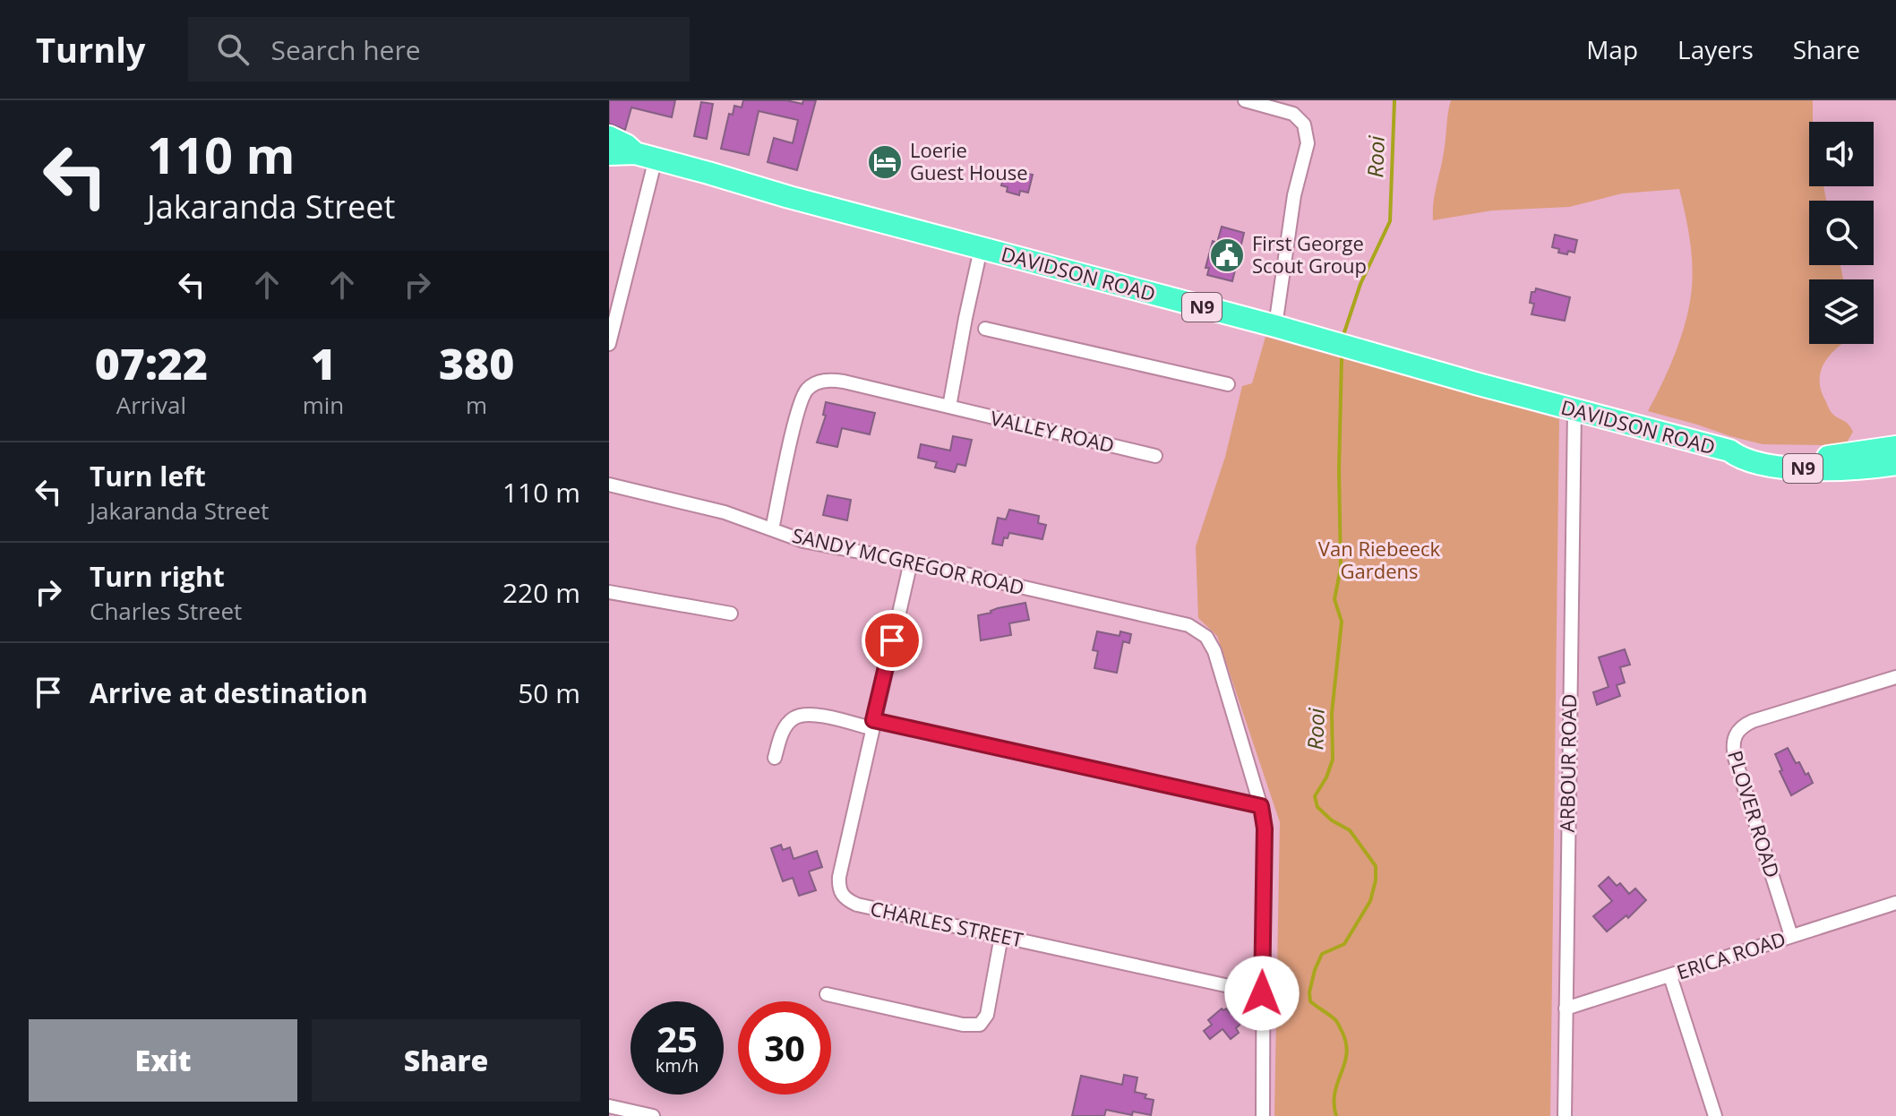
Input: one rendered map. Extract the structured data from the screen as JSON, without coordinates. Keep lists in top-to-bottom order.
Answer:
{
  "streets": {
    "highway": ["DAVIDSON ROAD", "N9"],
    "street": [
      "VALLEY ROAD",
      "SANDY MCGREGOR ROAD",
      "ARBOUR ROAD",
      "PLOVER ROAD",
      "CHARLES STREET",
      "ERICA ROAD"
    ]
  },
  "crossings": [
    ["DAVIDSON ROAD", "ARBOUR ROAD"],
    ["VALLEY ROAD", "SANDY MCGREGOR ROAD"],
    ["SANDY MCGREGOR ROAD", "CHARLES STREET"],
    ["ARBOUR ROAD", "ERICA ROAD"],
    ["PLOVER ROAD", "ERICA ROAD"]
  ],
  "water": ["Rooi"],
  "parks": ["Van Riebeeck Gardens"],
  "places": {
    "hotel": ["Loerie Guest House"],
    "public building": ["First George Scout Group"]
  },
  "page": {
    "header": "Turnly",
    "search": "Search here",
    "nav": ["Map", "Layers", "Share"],
    "turn": ["110 m", "Jakaranda Street"],
    "eta": [
      "07:22",
      "Arrival",
      "1",
      "min",
      "380",
      "m"
    ],
    "list": [
      {
        "name": "Turn left",
        "note": "Jakaranda Street",
        "value": "110 m"
      },
      {
        "name": "Turn right",
        "note": "Charles Street",
        "value": "220 m"
      },
      {
        "name": "Arrive at destination",
        "value": "50 m"
      }
    ],
    "speed": "25 km/h",
    "limit": "30",
    "buttons": ["Exit", "Share"]
  }
}
